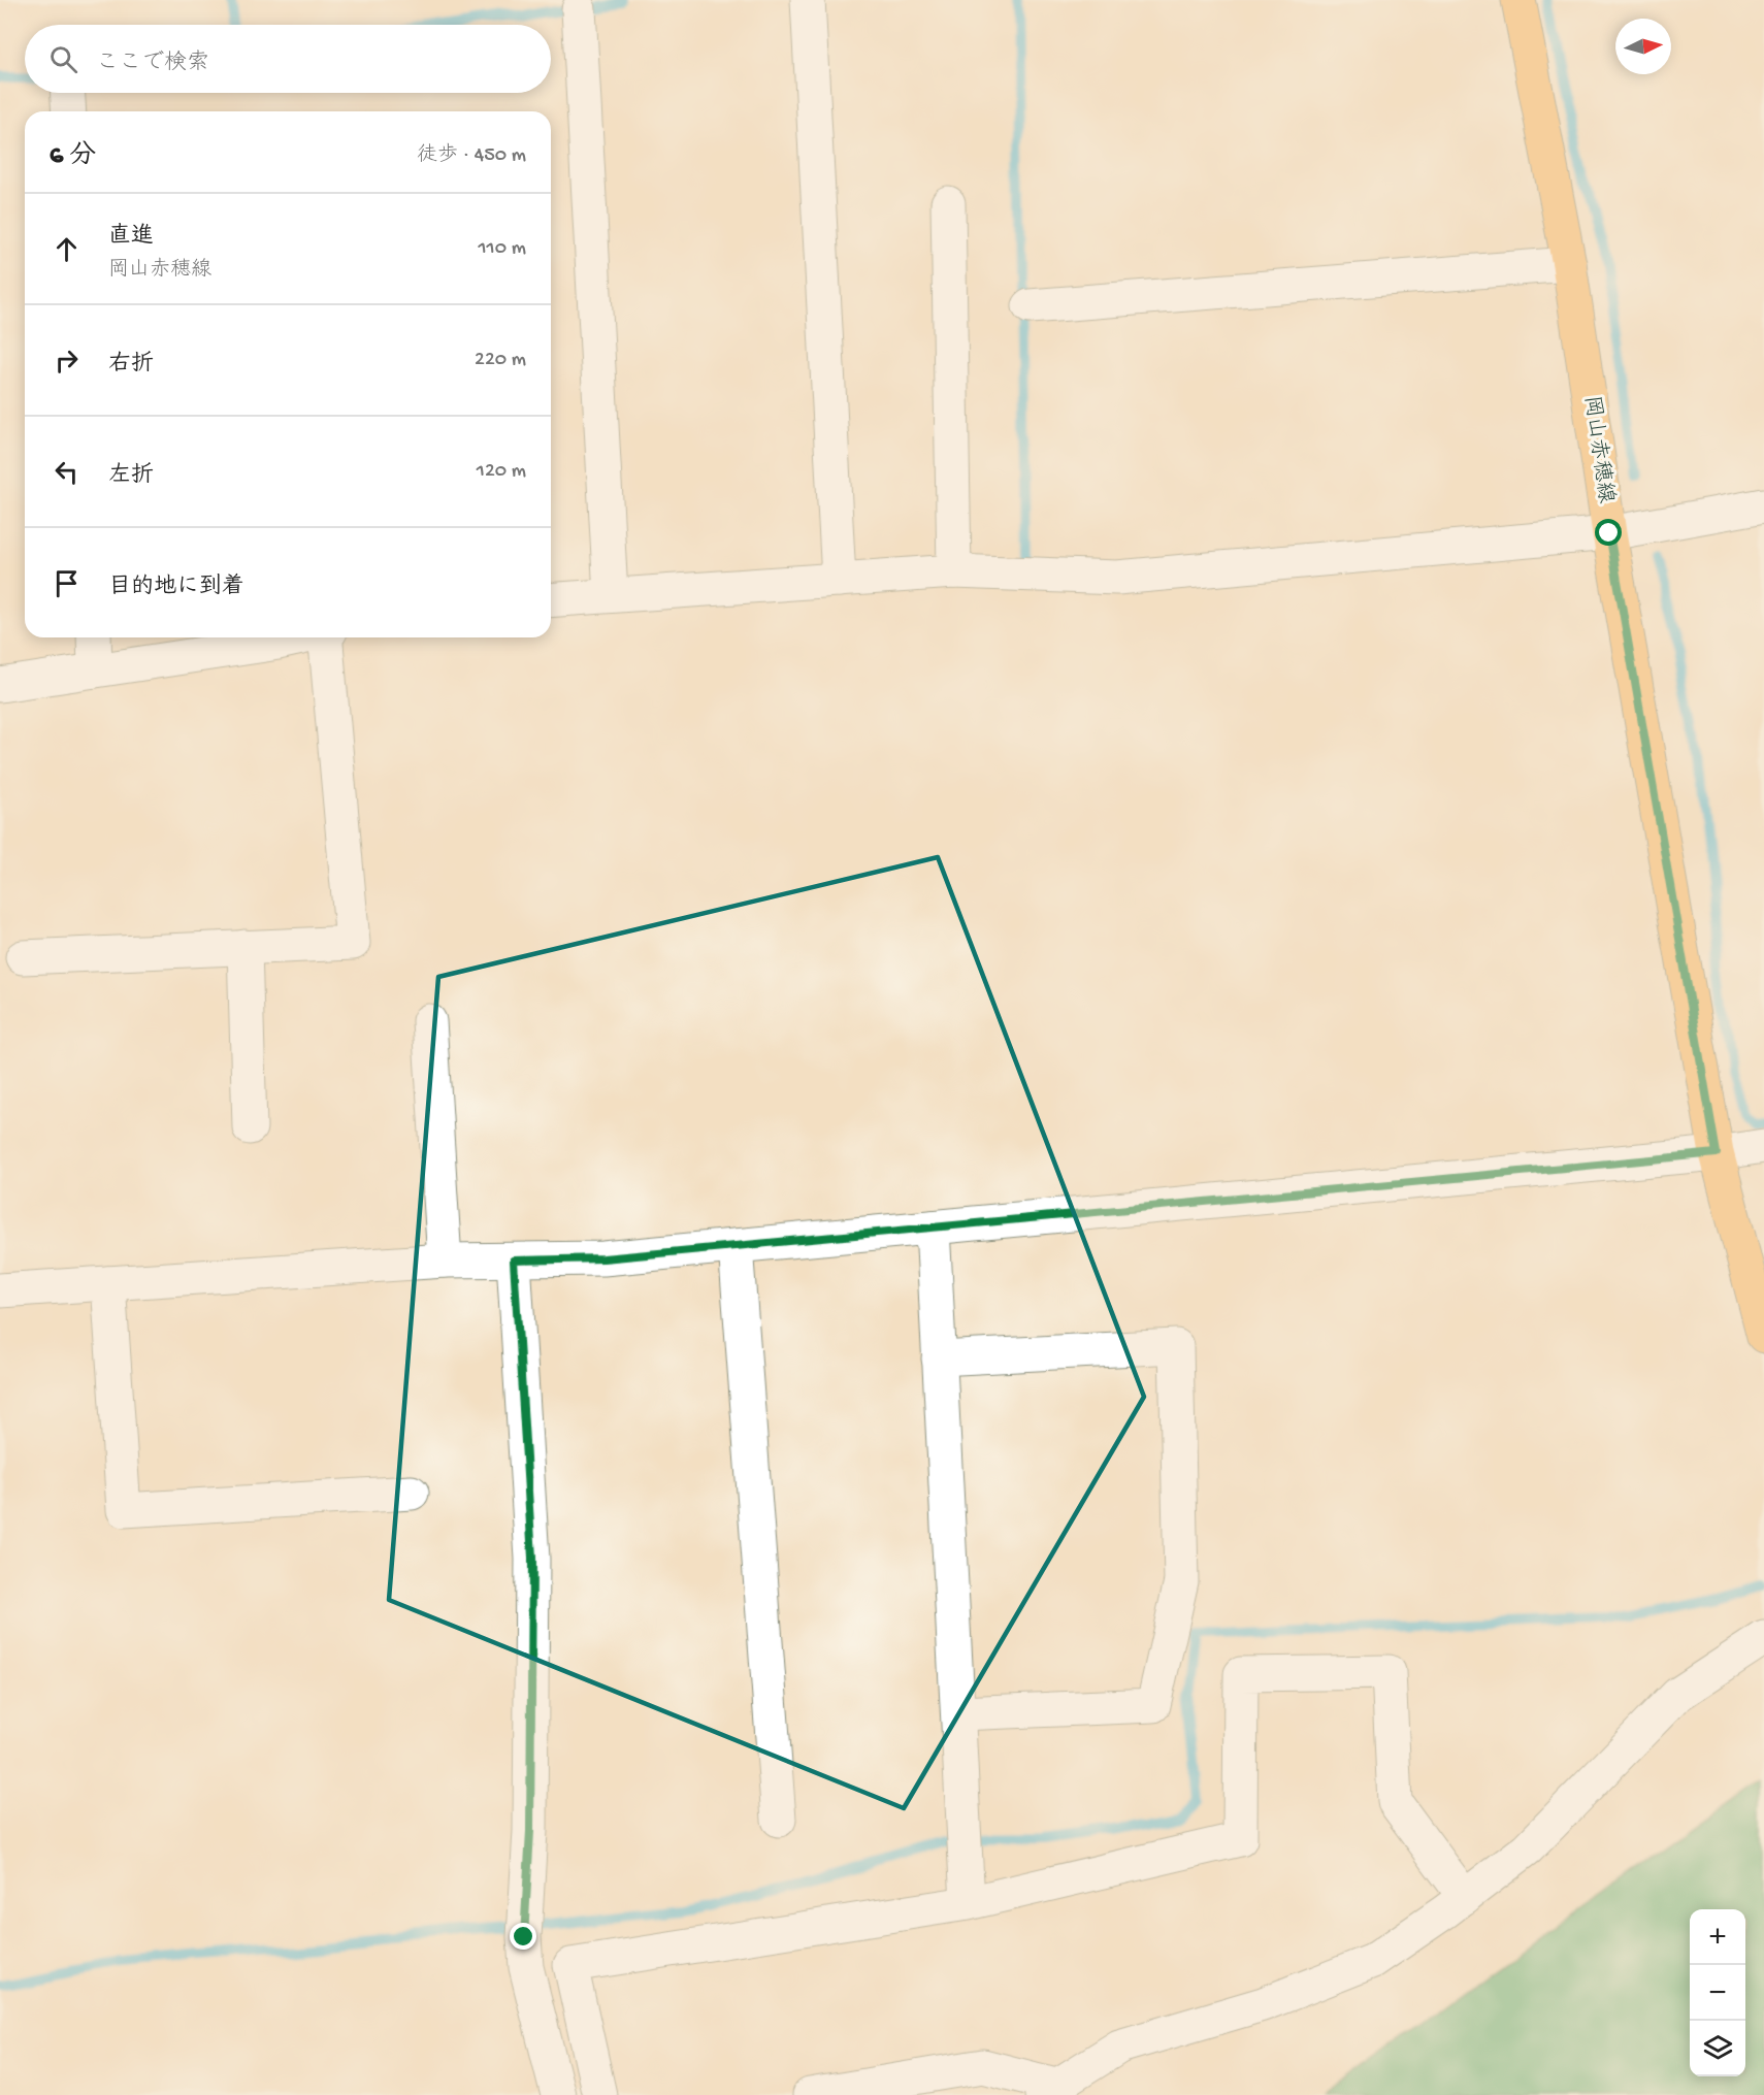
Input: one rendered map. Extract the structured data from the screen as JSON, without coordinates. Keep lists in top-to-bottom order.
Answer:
{
  "streets": {
    "main road": ["岡山赤穂線"]
  },
  "north": "right",
  "page": {
    "search": "ここで検索",
    "heading": ["6 分", "徒歩 · 450 m"],
    "list": [
      ["直進", "岡山赤穂線", "110 m"],
      ["右折", "220 m"],
      ["左折", "120 m"],
      "目的地に到着"
    ],
    "map_buttons": ["+", "−"]
  }
}
